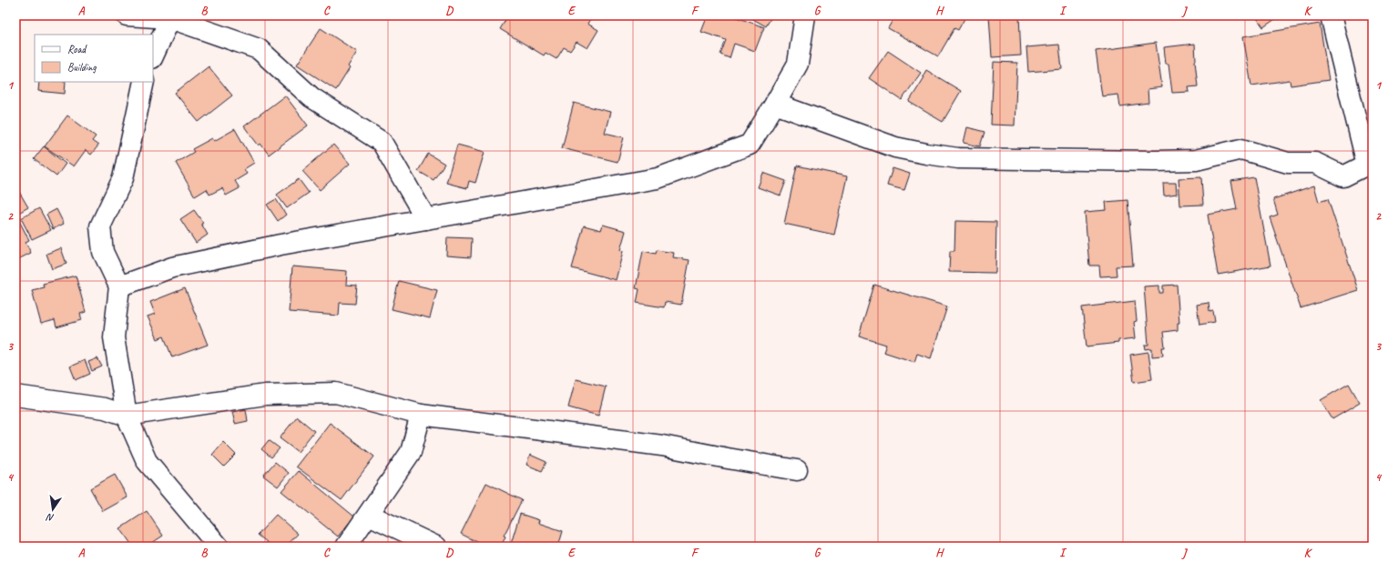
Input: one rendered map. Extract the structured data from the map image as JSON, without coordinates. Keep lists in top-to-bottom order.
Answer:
{
  "legend": ["Road", "Building"],
  "north": "bottom",
  "grid": {
    "columns": [
      "A",
      "B",
      "C",
      "D",
      "E",
      "F",
      "G",
      "H",
      "I",
      "J",
      "K"
    ],
    "rows": [
      "1",
      "2",
      "3",
      "4"
    ]
  }
}
